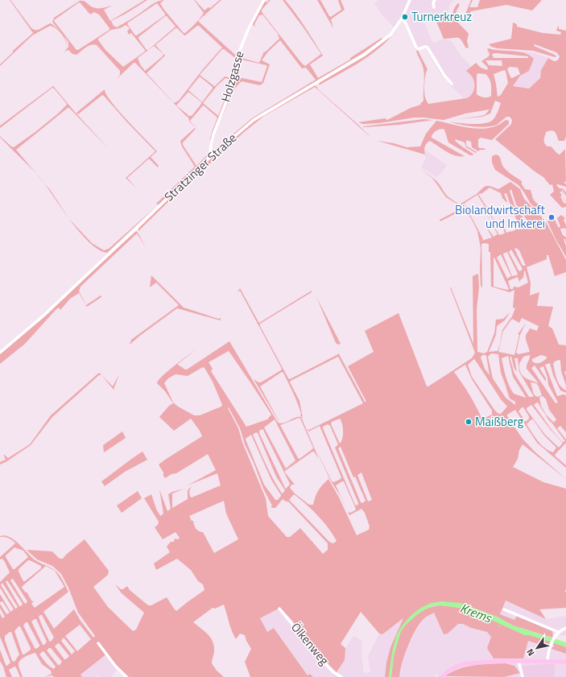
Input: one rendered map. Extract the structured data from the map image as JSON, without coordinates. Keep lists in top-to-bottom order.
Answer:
{
  "streets": {
    "street": ["Holzgasse", "Stratzinger Straße", "Ölkenweg"]
  },
  "crossings": [
    ["Holzgasse", "Stratzinger Straße"]
  ],
  "water": ["Krems"],
  "places": ["Turnerkreuz", "Biolandwirtschaft und Imkerei", "Maißberg"],
  "north": "bottom left"
}
